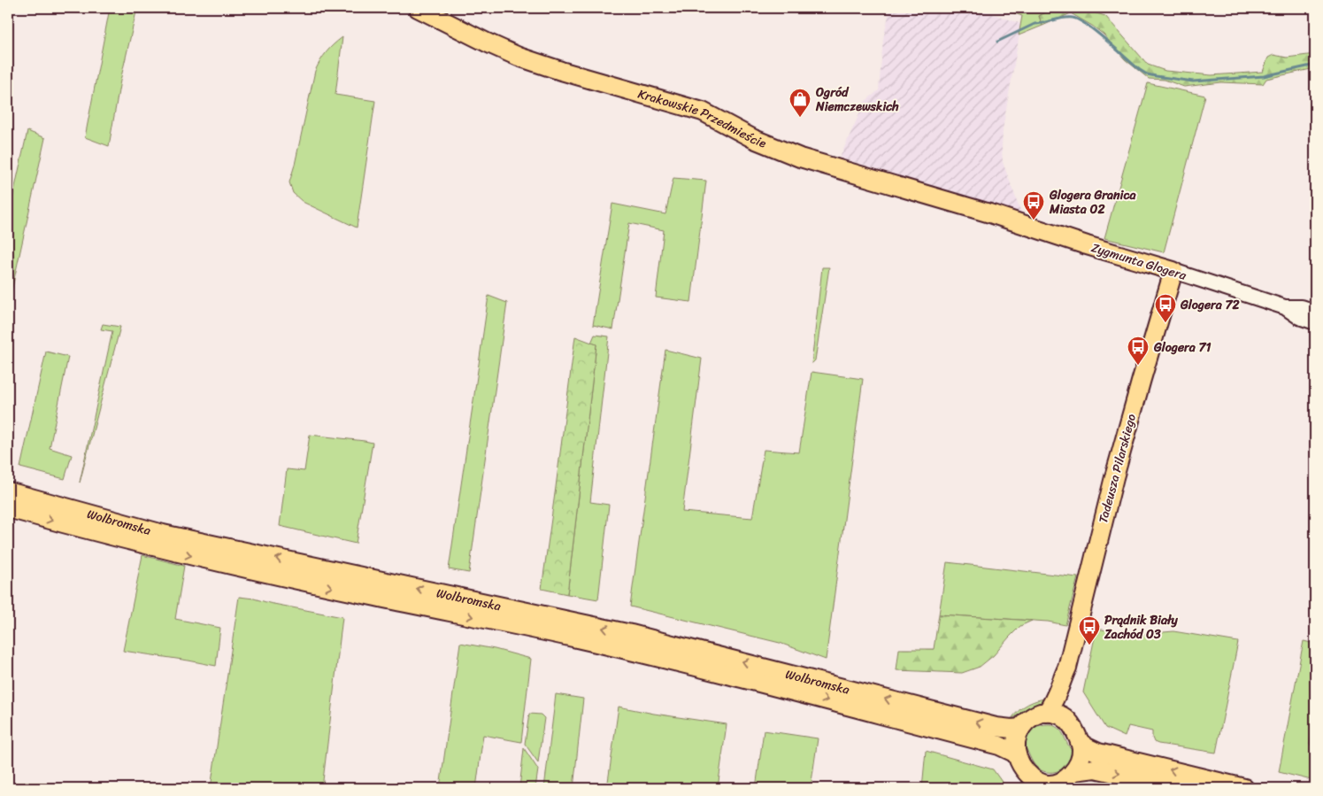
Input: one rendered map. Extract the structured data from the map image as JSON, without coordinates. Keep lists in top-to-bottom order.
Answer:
{
  "streets": {
    "main road": [
      "Krakowskie Przedmieście",
      "Zygmunta Glogera",
      "Tadeusza Pilarskiego",
      "Wolbromska"
    ]
  },
  "crossings": [
    ["Krakowskie Przedmieście", "Zygmunta Glogera"],
    ["Zygmunta Glogera", "Tadeusza Pilarskiego"]
  ],
  "places": {
    "shop": ["Ogród Niemczewskich"],
    "bus stop": [
      "Glogera Granica Miasta 02",
      "Glogera 72",
      "Glogera 71",
      "Prądnik Biały Zachód 03"
    ]
  }
}
